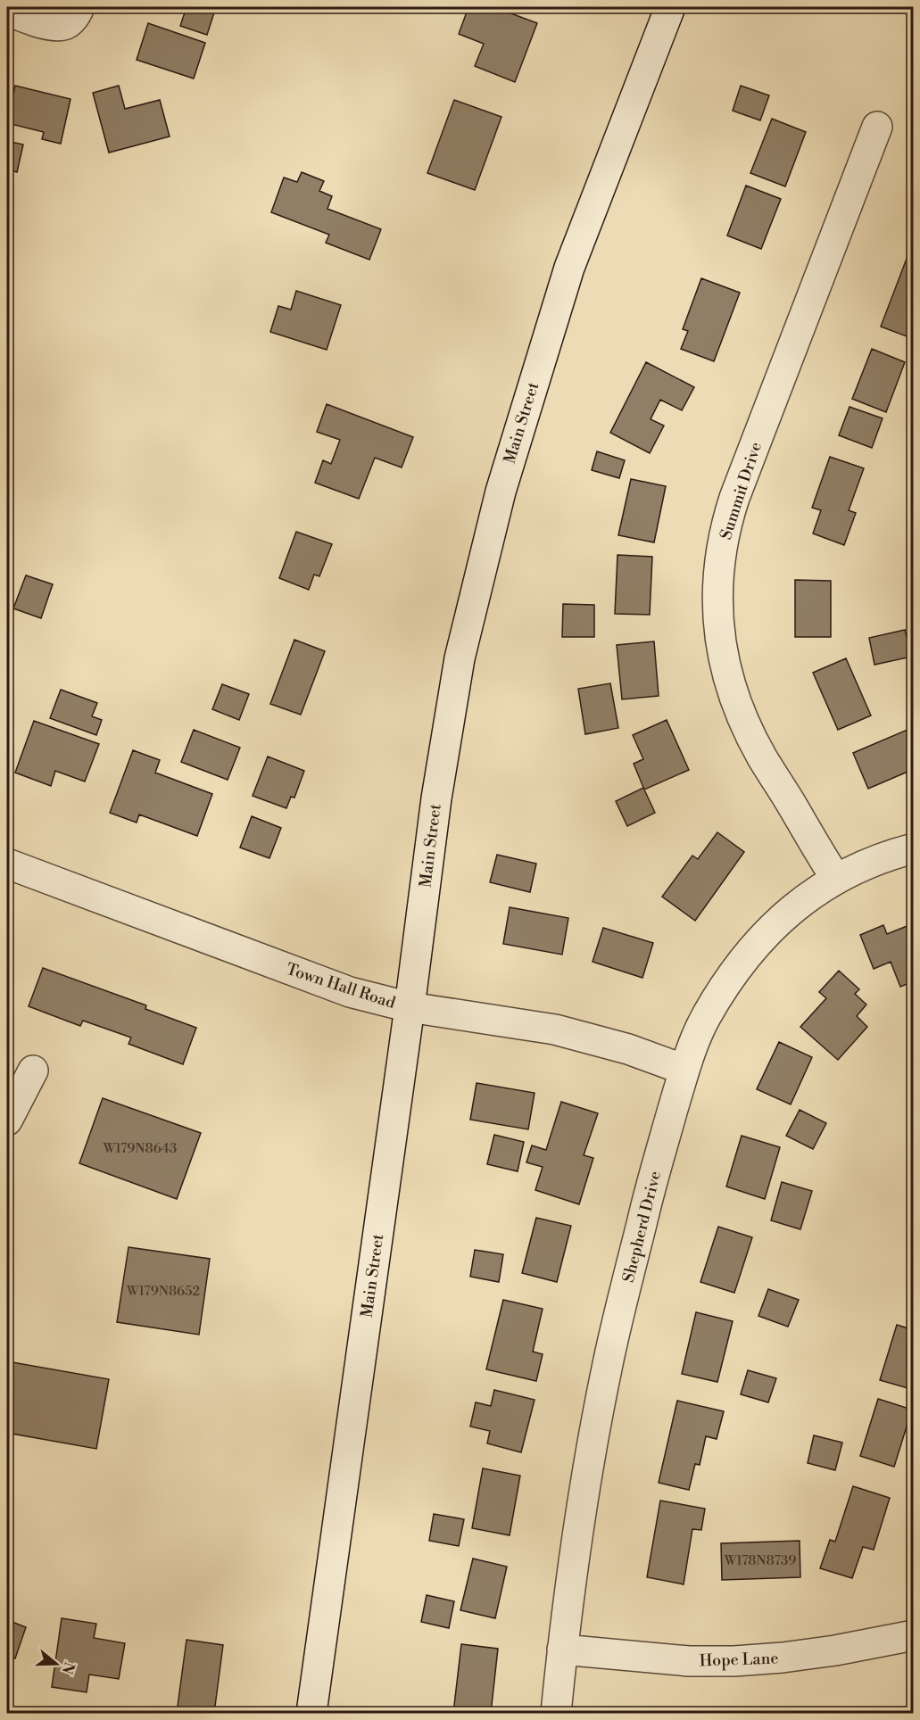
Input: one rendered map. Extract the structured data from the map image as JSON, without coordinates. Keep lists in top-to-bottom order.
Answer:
{
  "streets": {
    "street": [
      "Main Street",
      "Summit Drive",
      "Town Hall Road",
      "Shepherd Drive",
      "Hope Lane"
    ]
  },
  "crossings": [
    ["Main Street", "Town Hall Road"],
    ["Summit Drive", "Shepherd Drive"],
    ["Town Hall Road", "Shepherd Drive"],
    ["Shepherd Drive", "Hope Lane"]
  ],
  "house_numbers": ["W179N8643", "W179N8652", "W178N8739"],
  "north": "right"
}
